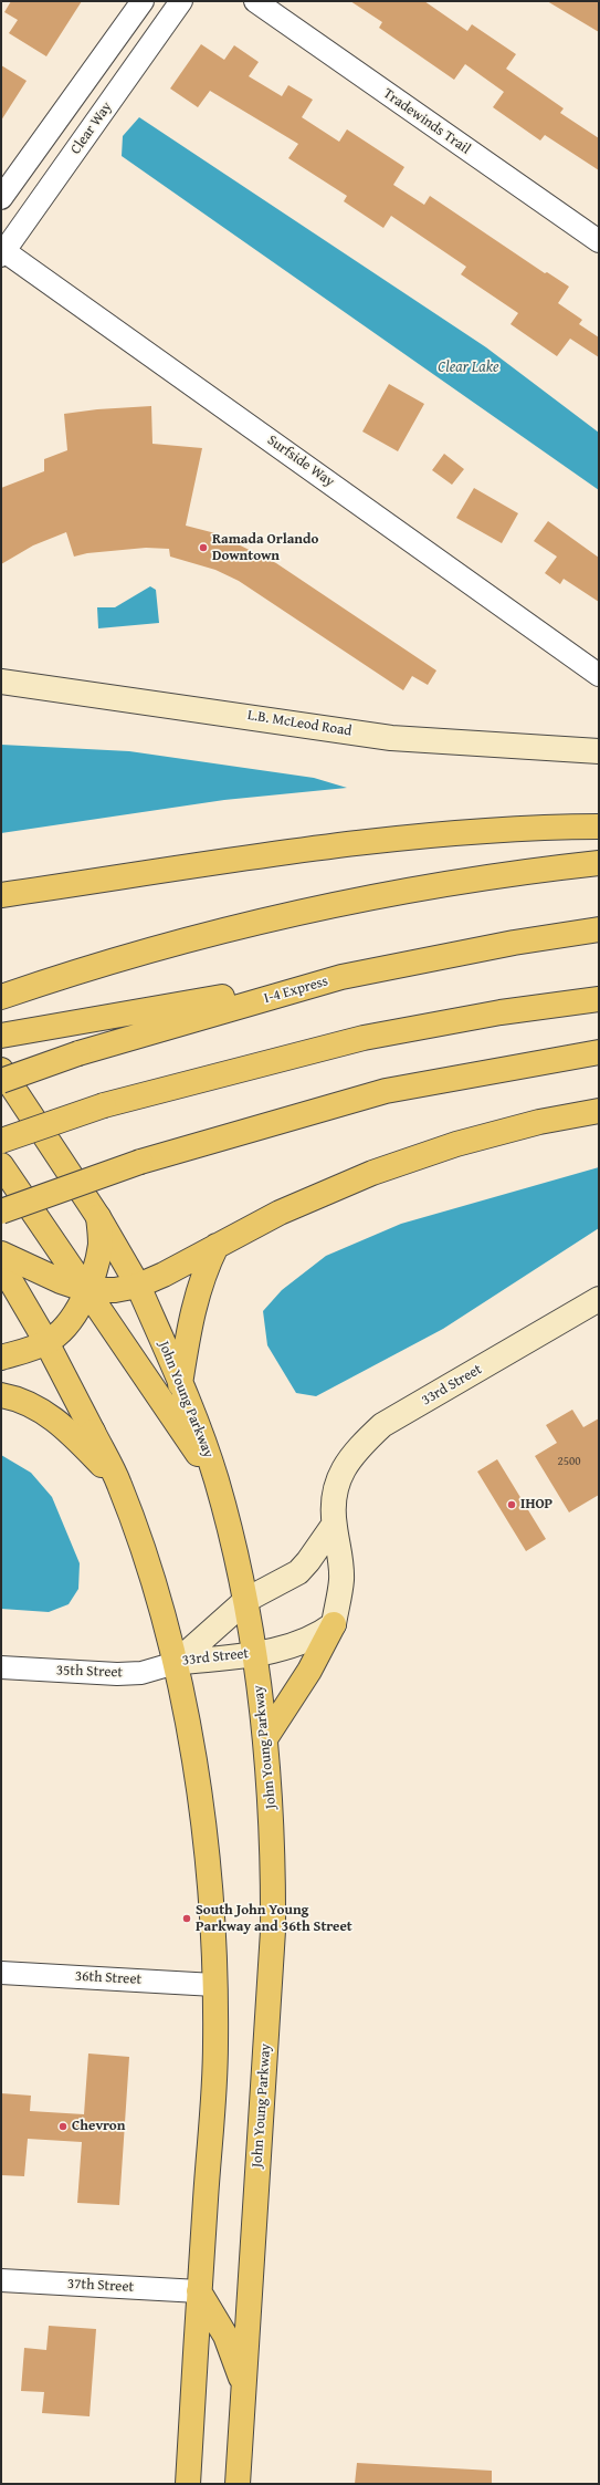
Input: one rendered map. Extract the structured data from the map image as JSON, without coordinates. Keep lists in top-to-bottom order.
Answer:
{
  "streets": {
    "main road": ["I-4 Express", "John Young Parkway"],
    "street": [
      "Tradewinds Trail",
      "Clear Way",
      "Surfside Way",
      "L.B. McLeod Road",
      "33rd Street",
      "35th Street",
      "36th Street",
      "37th Street"
    ]
  },
  "crossings": [
    ["Clear Way", "Surfside Way"],
    ["33rd Street", "John Young Parkway"],
    ["33rd Street", "35th Street"]
  ],
  "water": ["Clear Lake"],
  "places": [
    "Ramada Orlando Downtown",
    "IHOP",
    "South John Young Parkway and 36th Street",
    "Chevron"
  ],
  "house_numbers": ["2500"]
}
